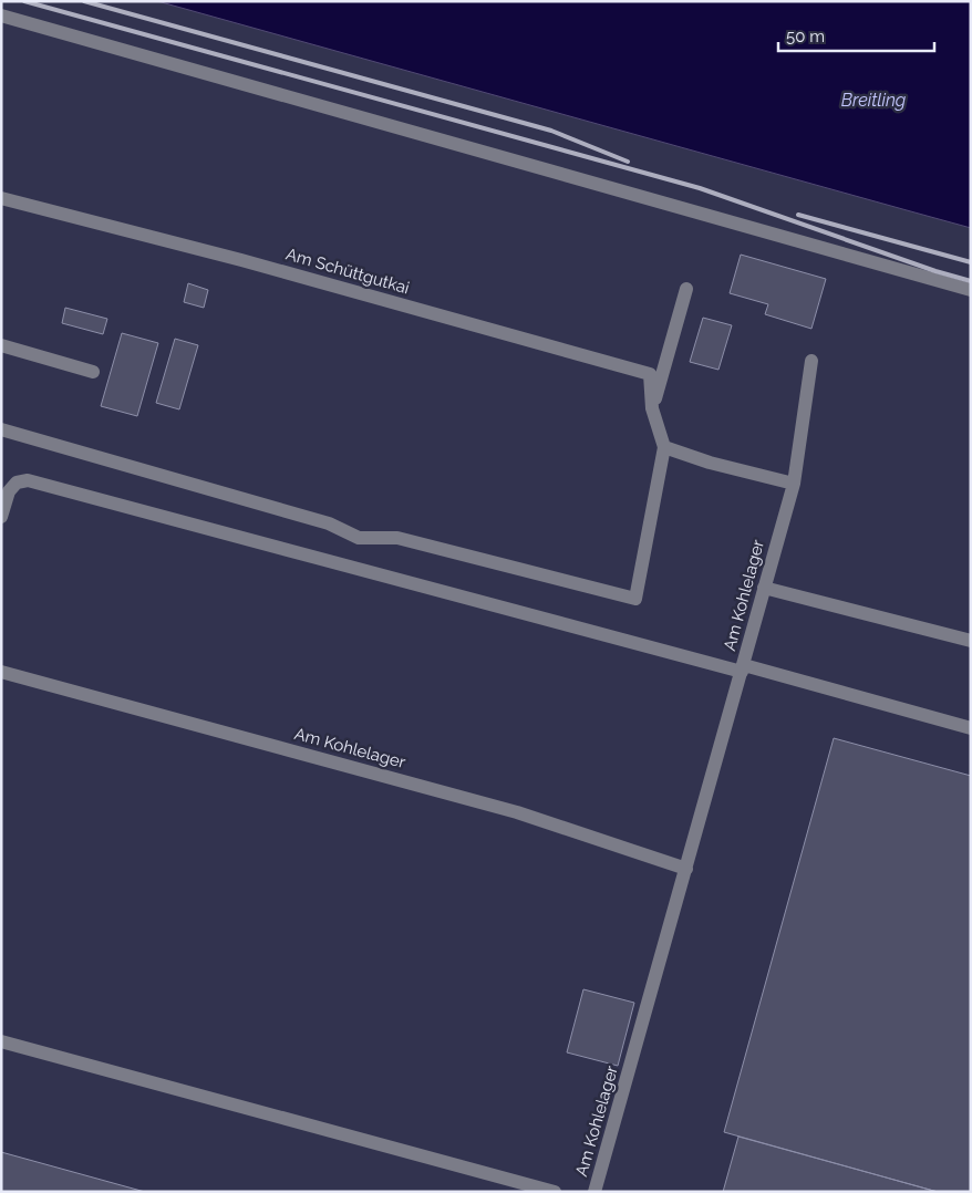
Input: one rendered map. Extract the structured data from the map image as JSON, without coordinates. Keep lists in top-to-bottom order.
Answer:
{
  "streets": {
    "street": ["Am Schüttgutkai", "Am Kohlelager"]
  },
  "water": ["Breitling"],
  "scale_bar": "50 m"
}
